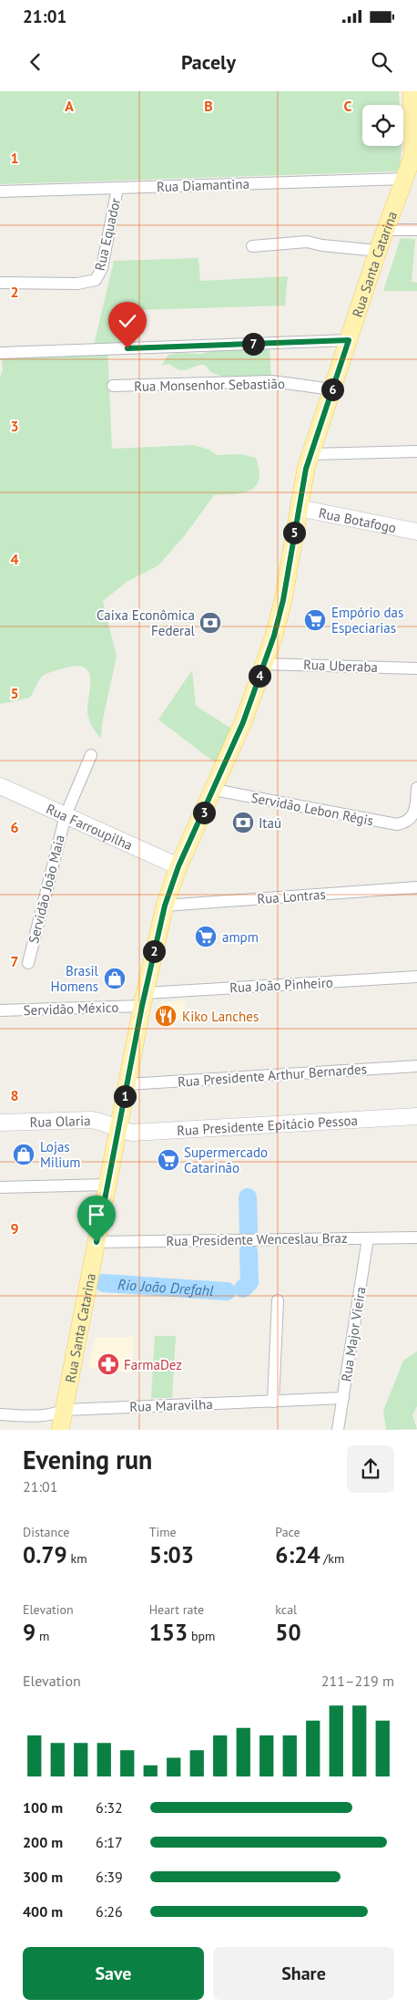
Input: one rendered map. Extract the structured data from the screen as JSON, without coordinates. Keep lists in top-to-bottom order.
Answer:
{
  "streets": {
    "main road": ["Rua Santa Catarina"],
    "street": [
      "Rua Diamantina",
      "Rua Equador",
      "Rua Monsenhor Sebastião",
      "Rua Botafogo",
      "Rua Uberaba",
      "Servidão Lebon Régis",
      "Rua Farroupilha",
      "Servidão João Maia",
      "Rua Lontras",
      "Rua João Pinheiro",
      "Servidão México",
      "Rua Presidente Arthur Bernardes",
      "Rua Olaria",
      "Rua Presidente Epitácio Pessoa",
      "Rua Presidente Wenceslau Braz",
      "Rua Major Vieira",
      "Rua Maravilha"
    ]
  },
  "crossings": [
    ["Rua Diamantina", "Rua Equador"],
    ["Rua Diamantina", "Rua Santa Catarina"],
    ["Rua Santa Catarina", "Rua Monsenhor Sebastião"],
    ["Rua Santa Catarina", "Rua Botafogo"],
    ["Rua Santa Catarina", "Rua Uberaba"],
    ["Rua Santa Catarina", "Servidão Lebon Régis"],
    ["Rua Santa Catarina", "Rua Farroupilha"],
    ["Rua Santa Catarina", "Rua Lontras"],
    ["Rua Santa Catarina", "Rua João Pinheiro"],
    ["Rua Santa Catarina", "Servidão México"],
    ["Rua Santa Catarina", "Rua Presidente Arthur Bernardes"],
    ["Rua Santa Catarina", "Rua Olaria"],
    ["Rua Santa Catarina", "Rua Presidente Epitácio Pessoa"],
    ["Rua Santa Catarina", "Rua Presidente Wenceslau Braz"],
    ["Rua Santa Catarina", "Rua Maravilha"],
    ["Rua Farroupilha", "Servidão João Maia"],
    ["Rua João Pinheiro", "Servidão México"],
    ["Rua Olaria", "Rua Presidente Epitácio Pessoa"],
    ["Rua Presidente Wenceslau Braz", "Rua Major Vieira"],
    ["Rua Major Vieira", "Rua Maravilha"]
  ],
  "water": ["Rio João Drefahl"],
  "places": {
    "supermarket": ["Empório das Especiarias", "ampm", "Supermercado Catarinão"],
    "bank": ["Caixa Econômica Federal", "Itaú"],
    "shop": ["Brasil Homens", "Lojas Milium"],
    "restaurant": ["Kiko Lanches"],
    "pharmacy": ["FarmaDez"]
  },
  "page": {
    "status": "21:01",
    "header": "Pacely",
    "pins": [
      "7",
      "6",
      "5",
      "4",
      "3",
      "2",
      "1"
    ],
    "heading": ["Evening run", "21:01"],
    "stats": [
      ["Distance", "0.79 km"],
      ["Time", "5:03"],
      ["Pace", "6:24 /km"],
      ["Elevation", "9 m"],
      ["Heart rate", "153 bpm"],
      ["kcal", "50"]
    ],
    "chart": ["Elevation", "211–219 m"],
    "list": [
      {
        "name": "100 m",
        "note": "6:32"
      },
      {
        "name": "200 m",
        "note": "6:17"
      },
      {
        "name": "300 m",
        "note": "6:39"
      },
      {
        "name": "400 m",
        "note": "6:26"
      }
    ],
    "buttons": ["Save", "Share"]
  },
  "grid": {
    "columns": ["A", "B", "C"],
    "rows": [
      "1",
      "2",
      "3",
      "4",
      "5",
      "6",
      "7",
      "8",
      "9"
    ]
  }
}
